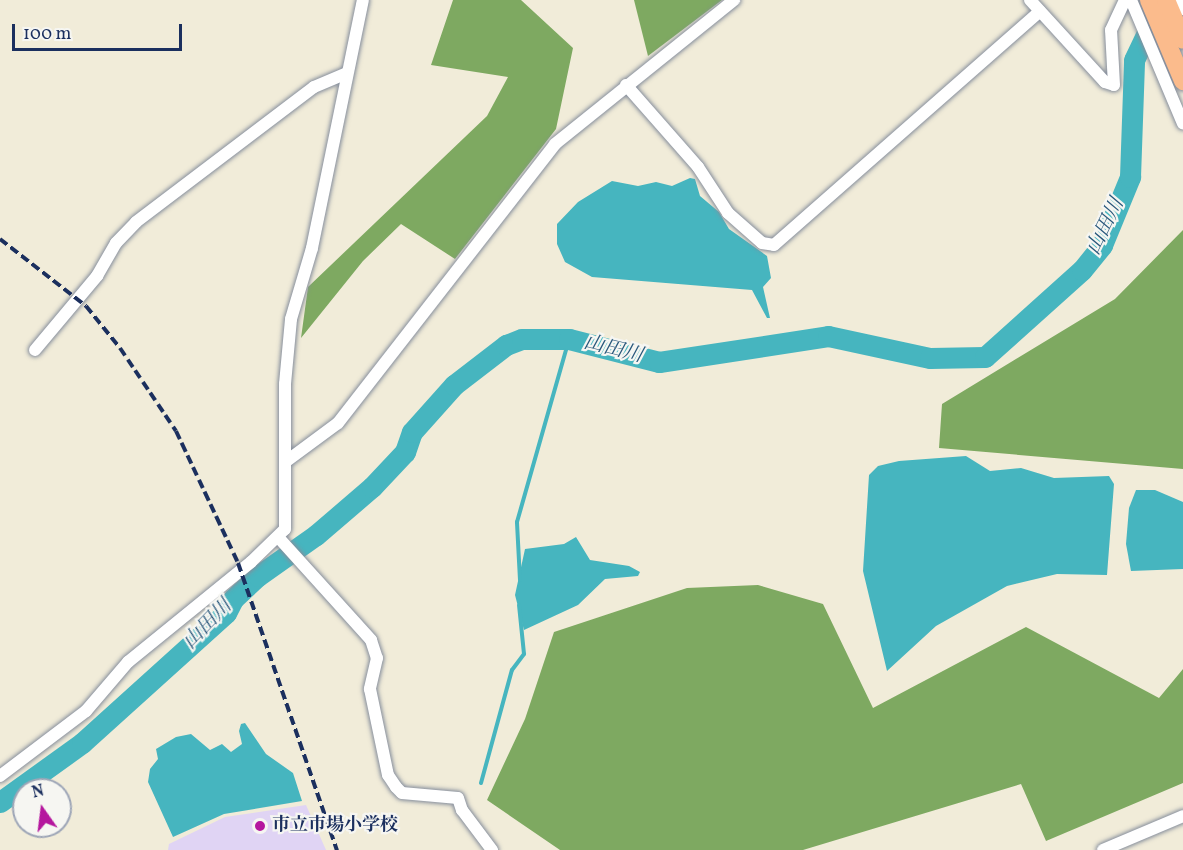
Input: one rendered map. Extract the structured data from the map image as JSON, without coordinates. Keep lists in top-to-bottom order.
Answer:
{
  "water": ["山田川"],
  "places": ["市立市場小学校"],
  "scale_bar": "100 m",
  "north": "top"
}
